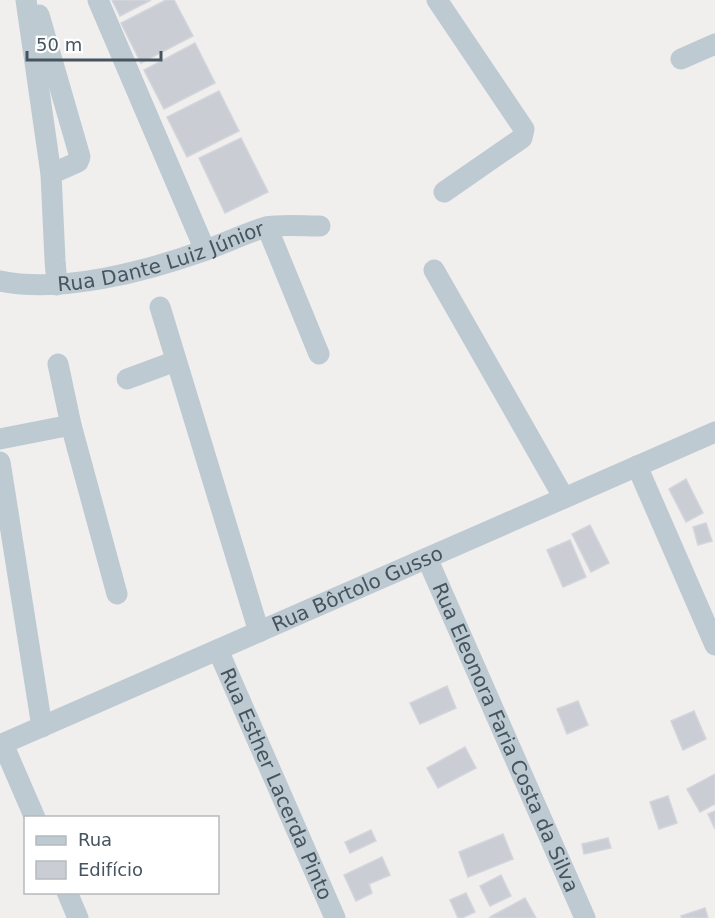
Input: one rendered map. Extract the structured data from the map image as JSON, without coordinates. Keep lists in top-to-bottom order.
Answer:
{
  "streets": {
    "street": [
      "Rua Dante Luiz Júnior",
      "Rua Bôrtolo Gusso",
      "Rua Eleonora Faria Costa da Silva",
      "Rua Esther Lacerda Pinto"
    ]
  },
  "crossings": [
    ["Rua Bôrtolo Gusso", "Rua Eleonora Faria Costa da Silva"],
    ["Rua Bôrtolo Gusso", "Rua Esther Lacerda Pinto"]
  ],
  "legend": ["Rua", "Edifício"],
  "scale_bar": "50 m"
}
